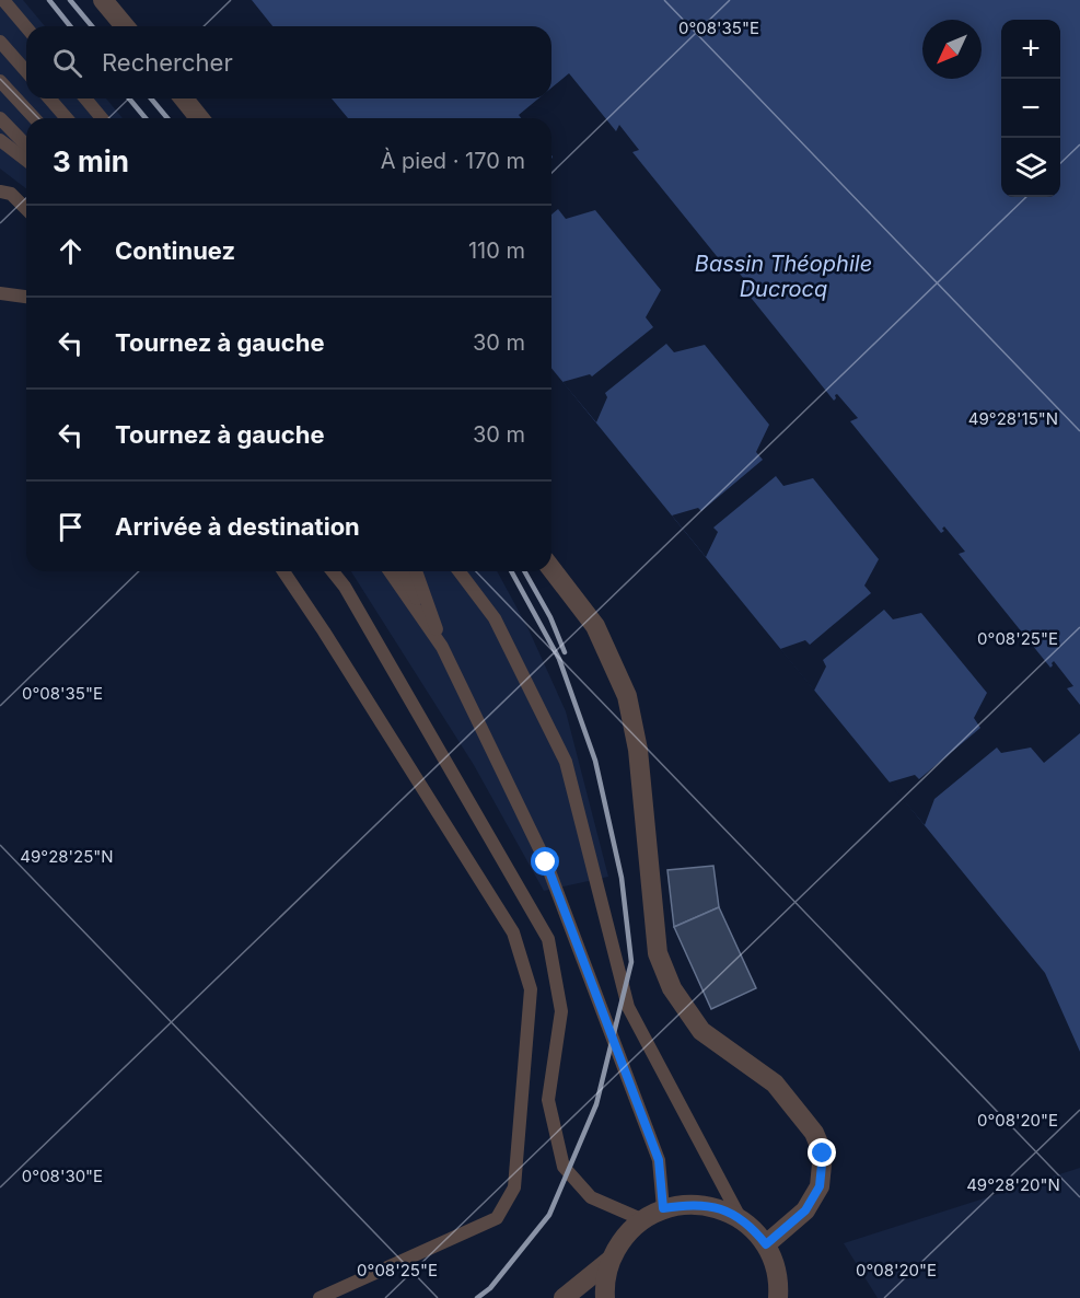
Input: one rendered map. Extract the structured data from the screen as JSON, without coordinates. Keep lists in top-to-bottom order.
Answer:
{
  "water": ["Bassin Théophile Ducrocq"],
  "north": "bottom left",
  "page": {
    "map_buttons": ["+", "−"],
    "search": "Rechercher",
    "heading": ["3 min", "À pied · 170 m"],
    "list": [
      ["Continuez", "110 m"],
      ["Tournez à gauche", "30 m"],
      ["Tournez à gauche", "30 m"],
      "Arrivée à destination"
    ]
  },
  "coordinates": [
    "0°08'35\"E",
    "49°28'15\"N",
    "0°08'25\"E",
    "49°28'25\"N",
    "0°08'20\"E",
    "0°08'30\"E",
    "49°28'20\"N"
  ]
}
